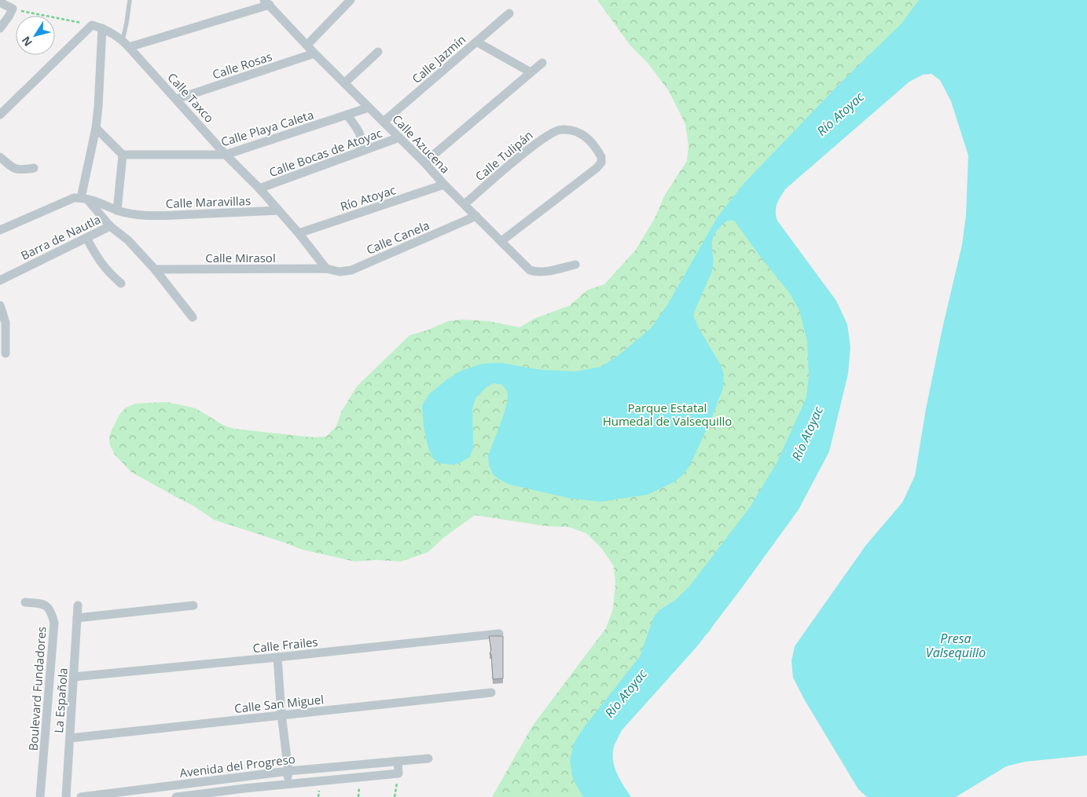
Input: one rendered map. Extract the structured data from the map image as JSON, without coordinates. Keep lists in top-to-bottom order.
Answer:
{
  "streets": {
    "street": [
      "Calle Jazmín",
      "Calle Rosas",
      "Calle Taxco",
      "Calle Playa Caleta",
      "Calle Azucena",
      "Calle Bocas de Atoyac",
      "Calle Tulipán",
      "Río Atoyac",
      "Calle Maravillas",
      "Barra de Nautla",
      "Calle Canela",
      "Calle Mirasol",
      "Calle Frailes",
      "Boulevard Fundadores",
      "La Española",
      "Calle San Miguel",
      "Avenida del Progreso"
    ]
  },
  "crossings": [
    ["Calle Jazmín", "Calle Azucena"],
    ["Calle Rosas", "Calle Taxco"],
    ["Calle Rosas", "Calle Azucena"],
    ["Calle Taxco", "Calle Playa Caleta"],
    ["Calle Taxco", "Calle Bocas de Atoyac"],
    ["Calle Taxco", "Río Atoyac"],
    ["Calle Taxco", "Calle Maravillas"],
    ["Calle Taxco", "Calle Canela"],
    ["Calle Taxco", "Calle Mirasol"],
    ["Calle Playa Caleta", "Calle Azucena"],
    ["Calle Azucena", "Calle Bocas de Atoyac"],
    ["Calle Azucena", "Calle Tulipán"],
    ["Calle Azucena", "Río Atoyac"],
    ["Calle Azucena", "Calle Canela"],
    ["Calle Canela", "Calle Mirasol"],
    ["Calle Frailes", "La Española"],
    ["La Española", "Calle San Miguel"]
  ],
  "water": ["Río Atoyac", "Presa Valsequillo"],
  "parks": ["Parque Estatal Humedal de Valsequillo"],
  "north": "bottom left"
}
